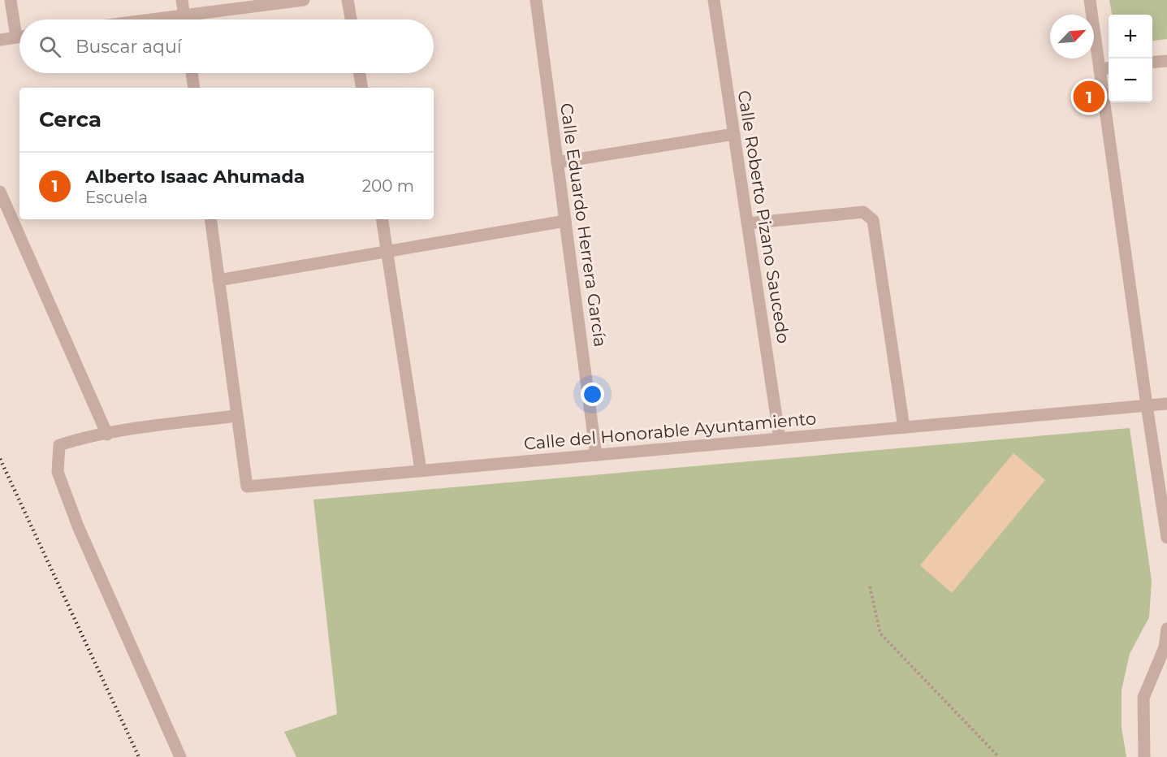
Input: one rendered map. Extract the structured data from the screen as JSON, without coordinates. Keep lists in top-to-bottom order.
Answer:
{
  "streets": {
    "street": ["Calle Roberto Pizano Saucedo", "Calle Eduardo Herrera García", "Calle del Honorable Ayuntamiento"]
  },
  "crossings": [
    ["Calle Roberto Pizano Saucedo", "Calle del Honorable Ayuntamiento"],
    ["Calle Eduardo Herrera García", "Calle del Honorable Ayuntamiento"]
  ],
  "north": "top right",
  "page": {
    "map_buttons": ["+", "−"],
    "search": "Buscar aquí",
    "pins": "1",
    "heading": "Cerca",
    "list": [
      {
        "mark": "1",
        "name": "Alberto Isaac Ahumada",
        "note": "Escuela",
        "value": "200 m"
      }
    ]
  }
}
